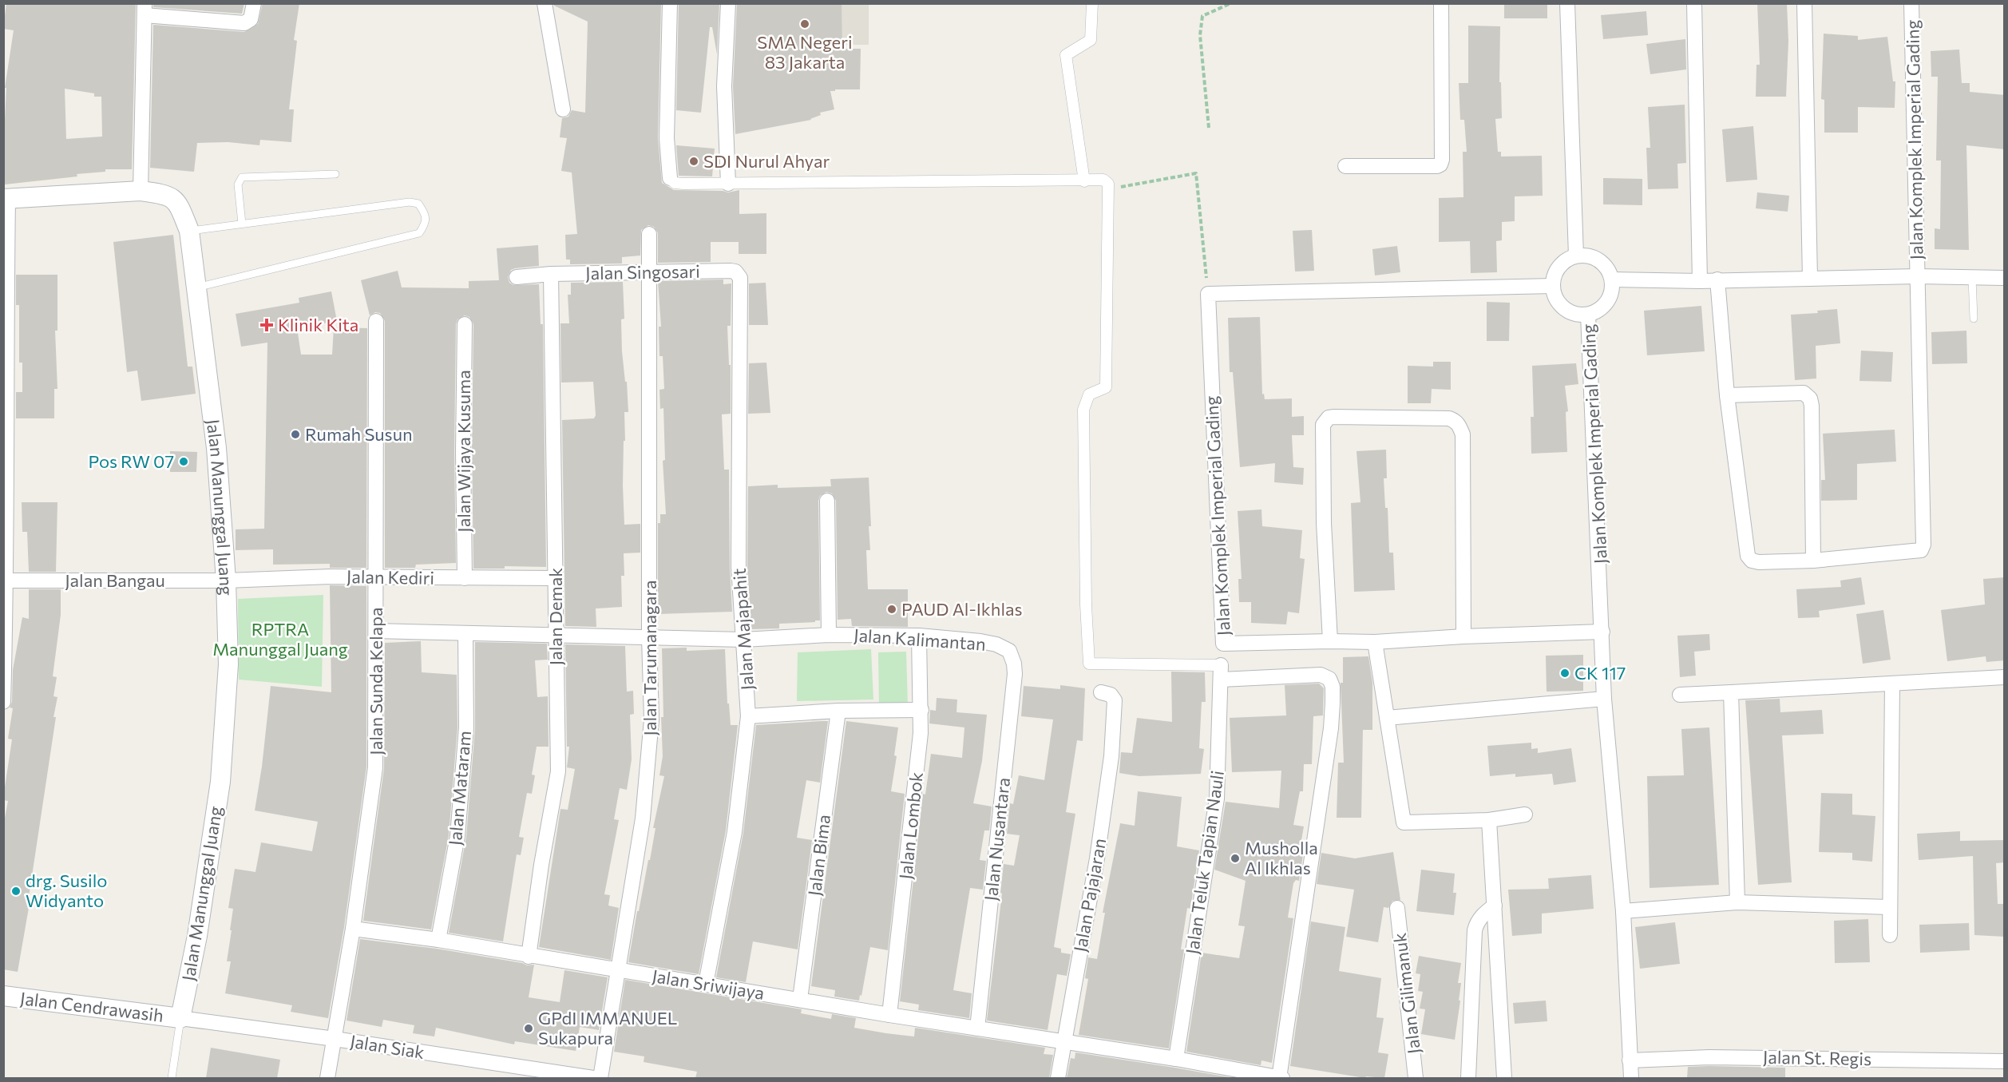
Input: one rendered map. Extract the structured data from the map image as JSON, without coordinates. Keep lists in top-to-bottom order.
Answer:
{
  "streets": {
    "street": [
      "Jalan Komplek Imperial Gading",
      "Jalan Singosari",
      "Jalan Wijaya Kusuma",
      "Jalan Manunggal Juang",
      "Jalan Kediri",
      "Jalan Bangau",
      "Jalan Demak",
      "Jalan Majapahit",
      "Jalan Kalimantan",
      "Jalan Tarumanagara",
      "Jalan Sunda Kelapa",
      "Jalan Mataram",
      "Jalan Lombok",
      "Jalan Nusantara",
      "Jalan Bima",
      "Jalan Teluk Tapian Nauli",
      "Jalan Pajajaran",
      "Jalan Sriwijaya",
      "Jalan Gilimanuk",
      "Jalan Cendrawasih",
      "Jalan Siak",
      "Jalan St. Regis"
    ]
  },
  "crossings": [
    ["Jalan Komplek Imperial Gading", "Jalan St. Regis"],
    ["Jalan Singosari", "Jalan Demak"],
    ["Jalan Singosari", "Jalan Majapahit"],
    ["Jalan Singosari", "Jalan Tarumanagara"],
    ["Jalan Wijaya Kusuma", "Jalan Kediri"],
    ["Jalan Manunggal Juang", "Jalan Kediri"],
    ["Jalan Manunggal Juang", "Jalan Bangau"],
    ["Jalan Manunggal Juang", "Jalan Cendrawasih"],
    ["Jalan Manunggal Juang", "Jalan Siak"],
    ["Jalan Kediri", "Jalan Bangau"],
    ["Jalan Kediri", "Jalan Demak"],
    ["Jalan Kediri", "Jalan Sunda Kelapa"],
    ["Jalan Demak", "Jalan Kalimantan"],
    ["Jalan Demak", "Jalan Sriwijaya"],
    ["Jalan Majapahit", "Jalan Kalimantan"],
    ["Jalan Majapahit", "Jalan Sriwijaya"],
    ["Jalan Kalimantan", "Jalan Tarumanagara"],
    ["Jalan Kalimantan", "Jalan Sunda Kelapa"],
    ["Jalan Kalimantan", "Jalan Mataram"],
    ["Jalan Kalimantan", "Jalan Lombok"],
    ["Jalan Kalimantan", "Jalan Nusantara"],
    ["Jalan Tarumanagara", "Jalan Sriwijaya"],
    ["Jalan Sunda Kelapa", "Jalan Sriwijaya"],
    ["Jalan Sunda Kelapa", "Jalan Siak"],
    ["Jalan Mataram", "Jalan Sriwijaya"],
    ["Jalan Lombok", "Jalan Sriwijaya"],
    ["Jalan Nusantara", "Jalan Sriwijaya"],
    ["Jalan Bima", "Jalan Sriwijaya"],
    ["Jalan Pajajaran", "Jalan Sriwijaya"],
    ["Jalan Cendrawasih", "Jalan Siak"]
  ],
  "parks": ["RPTRA Manunggal Juang"],
  "places": {
    "other": [
      "SMA Negeri 83 Jakarta",
      "SDI Nurul Ahyar",
      "Rumah Susun",
      "Pos RW 07",
      "PAUD Al-Ikhlas",
      "CK 117",
      "Musholla Al Ikhlas",
      "drg. Susilo Widyanto",
      "GPdI IMMANUEL Sukapura"
    ],
    "health": ["Klinik Kita"]
  }
}
